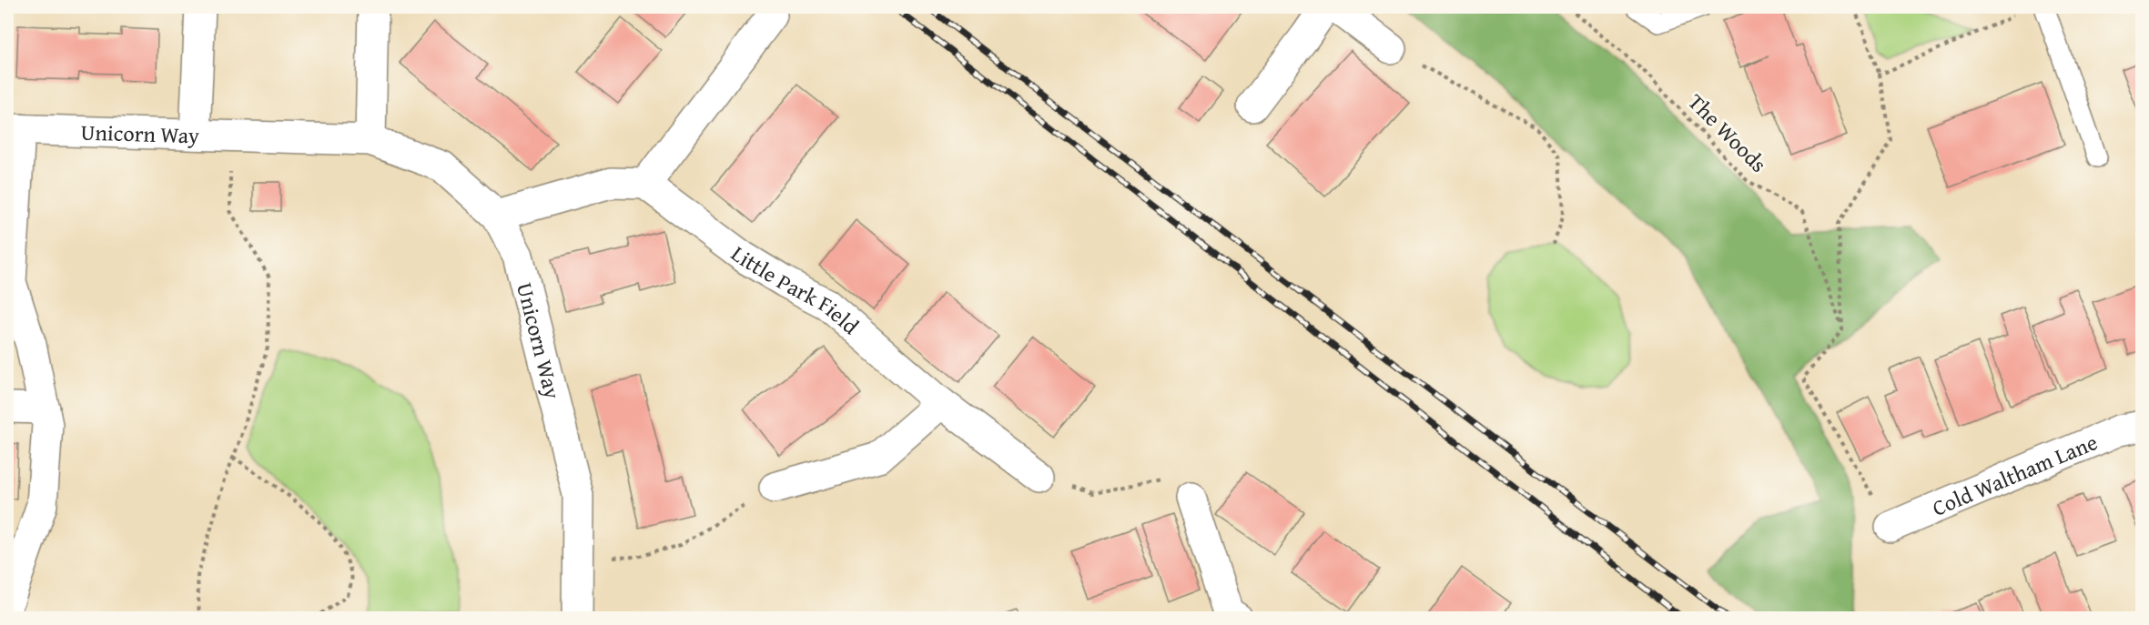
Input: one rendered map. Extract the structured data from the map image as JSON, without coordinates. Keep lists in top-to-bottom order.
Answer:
{
  "streets": {
    "street": ["Unicorn Way", "Little Park Field", "Cold Waltham Lane"],
    "path": ["The Woods"]
  }
}
